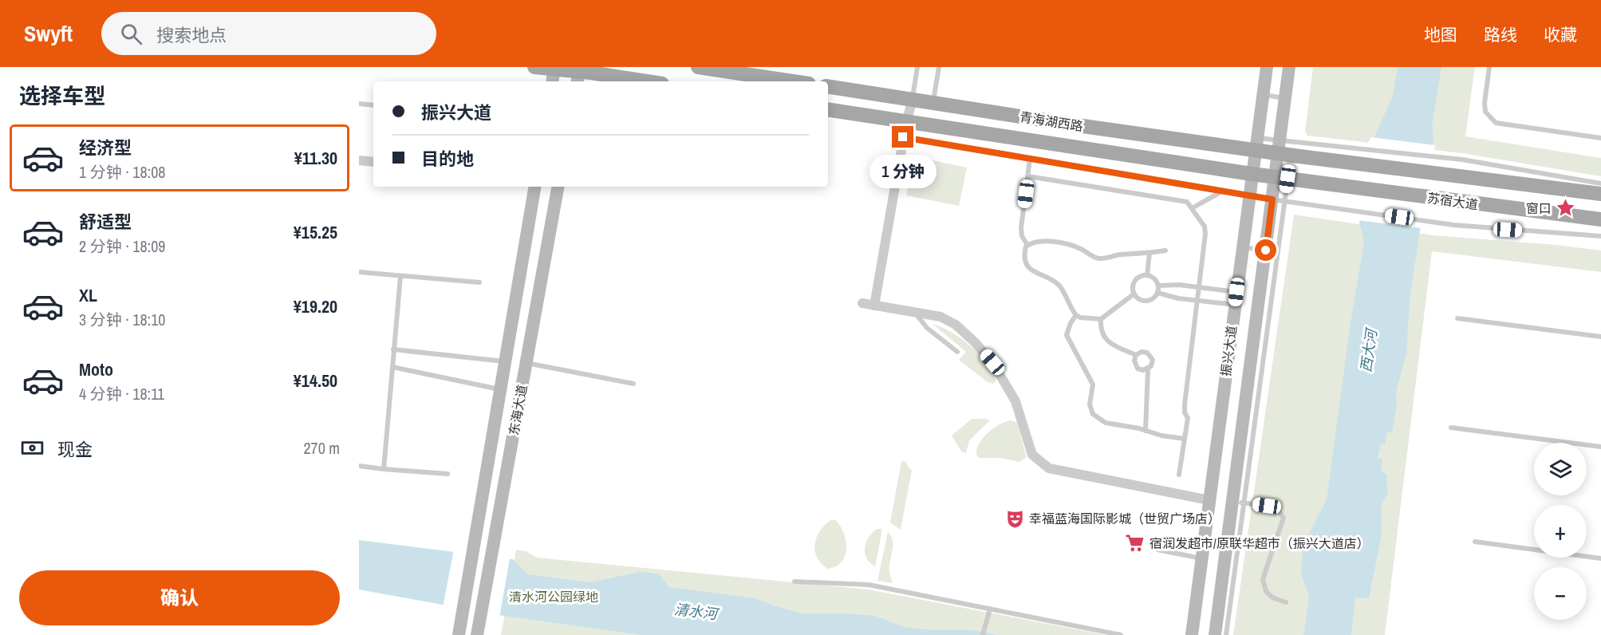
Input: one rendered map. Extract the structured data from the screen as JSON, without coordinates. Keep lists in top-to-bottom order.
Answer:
{
  "streets": {
    "main road": [
      "青海湖西路",
      "苏宿大道",
      "振兴大道",
      "东海大道"
    ]
  },
  "crossings": [
    ["青海湖西路", "苏宿大道"],
    ["青海湖西路", "振兴大道"],
    ["苏宿大道", "振兴大道"]
  ],
  "water": ["西大河", "清水河"],
  "parks": ["清水河公园绿地"],
  "places": {
    "place": ["窗口"],
    "theatre": ["幸福蓝海国际影城（世贸广场店）"],
    "supermarket": ["宿润发超市/原联华超市（振兴大道店）"]
  },
  "page": {
    "header": "Swyft",
    "search": "搜索地点",
    "nav": ["地图", "路线", "收藏"],
    "heading": "选择车型",
    "banner": ["振兴大道", "目的地"],
    "list": [
      {
        "name": "经济型",
        "note": "1 分钟 · 18:08",
        "value": "¥11.30"
      },
      {
        "name": "舒适型",
        "note": "2 分钟 · 18:09",
        "value": "¥15.25"
      },
      {
        "name": "XL",
        "note": "3 分钟 · 18:10",
        "value": "¥19.20"
      },
      {
        "name": "Moto",
        "note": "4 分钟 · 18:11",
        "value": "¥14.50"
      }
    ],
    "bubble": "1 分钟",
    "pay": ["现金", "270 m"],
    "map_buttons": ["+", "−"],
    "buttons": "确认"
  }
}
